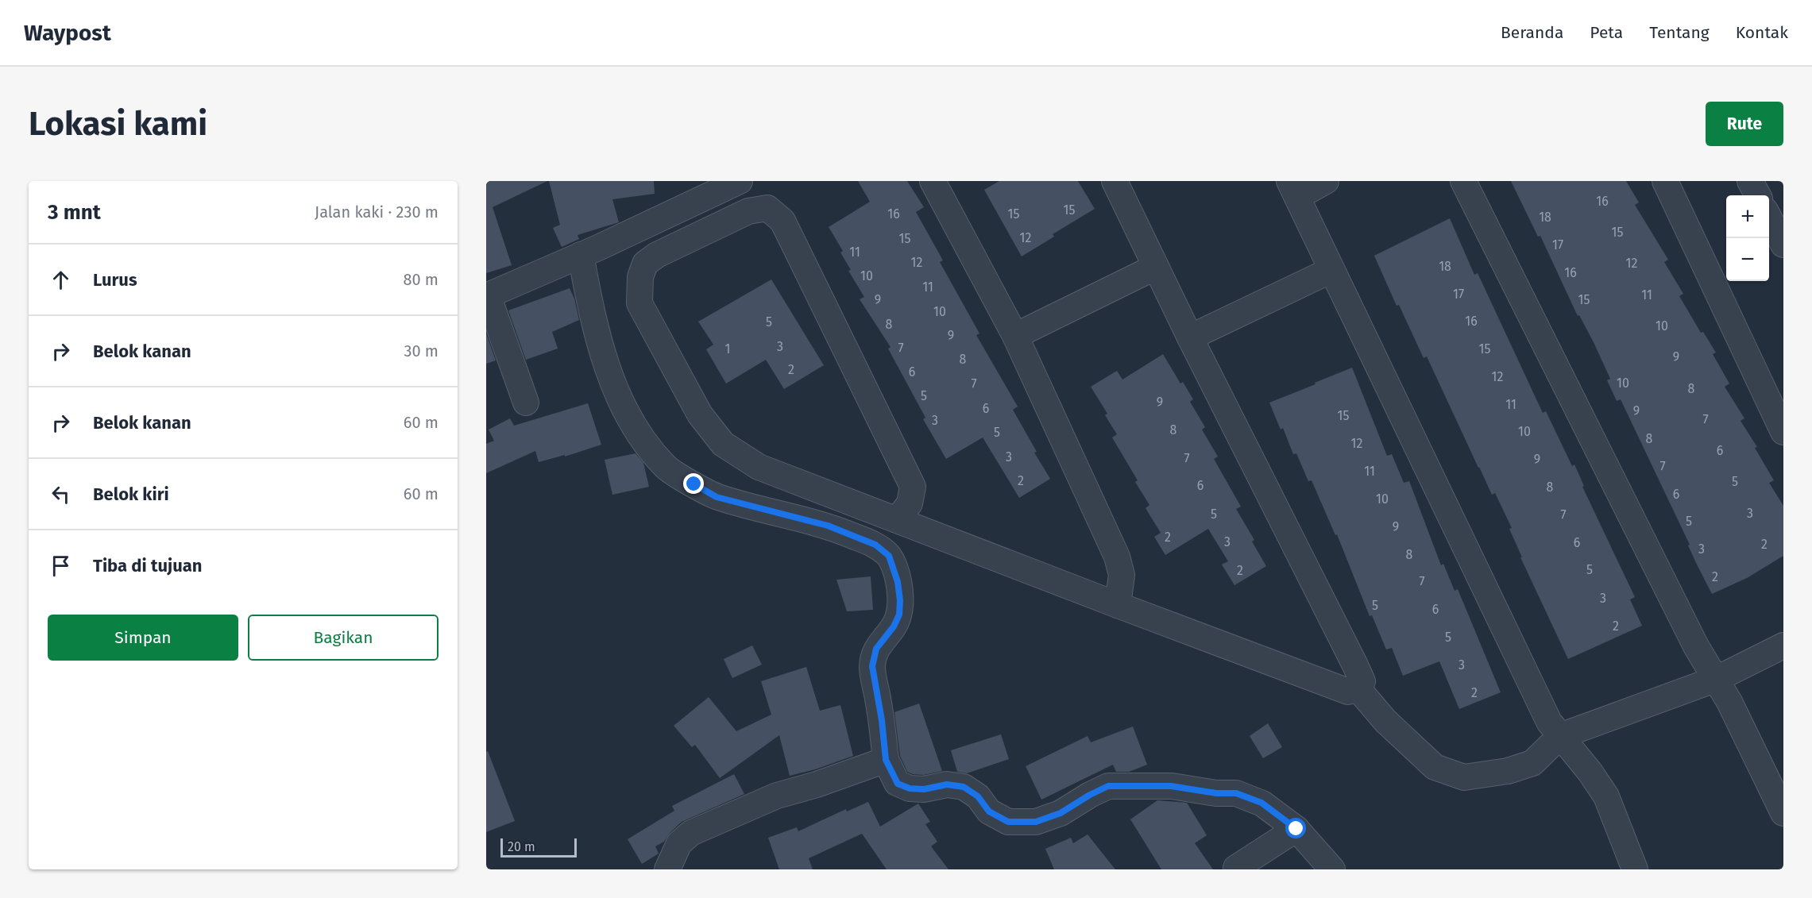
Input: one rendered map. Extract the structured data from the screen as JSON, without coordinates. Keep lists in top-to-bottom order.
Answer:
{
  "house_numbers": [
    "16",
    "15",
    "16",
    "15",
    "18",
    "15",
    "12",
    "15",
    "17",
    "11",
    "12",
    "12",
    "18",
    "16",
    "10",
    "11",
    "17",
    "11",
    "9",
    "15",
    "10",
    "16",
    "5",
    "8",
    "10",
    "9",
    "3",
    "7",
    "1",
    "15",
    "9",
    "8",
    "2",
    "6",
    "12",
    "10",
    "7",
    "8",
    "5",
    "9",
    "11",
    "6",
    "9",
    "15",
    "7",
    "3",
    "8",
    "10",
    "5",
    "8",
    "12",
    "6",
    "3",
    "7",
    "9",
    "7",
    "11",
    "2",
    "5",
    "6",
    "8",
    "6",
    "10",
    "3",
    "5",
    "7",
    "5",
    "9",
    "2",
    "3",
    "6",
    "2",
    "3",
    "8",
    "5",
    "2",
    "2",
    "7",
    "3",
    "5",
    "6",
    "2",
    "5",
    "3",
    "2"
  ],
  "scale_bar": "20 m",
  "page": {
    "header": "Waypost",
    "nav": [
      "Beranda",
      "Peta",
      "Tentang",
      "Kontak"
    ],
    "buttons": [
      "Rute",
      ["Simpan", "Bagikan"]
    ],
    "title": "Lokasi kami",
    "heading": ["3 mnt", "Jalan kaki · 230 m"],
    "map_buttons": ["+", "−"],
    "list": [
      ["Lurus", "80 m"],
      ["Belok kanan", "30 m"],
      ["Belok kanan", "60 m"],
      ["Belok kiri", "60 m"],
      "Tiba di tujuan"
    ],
    "scale": "20 m"
  }
}
